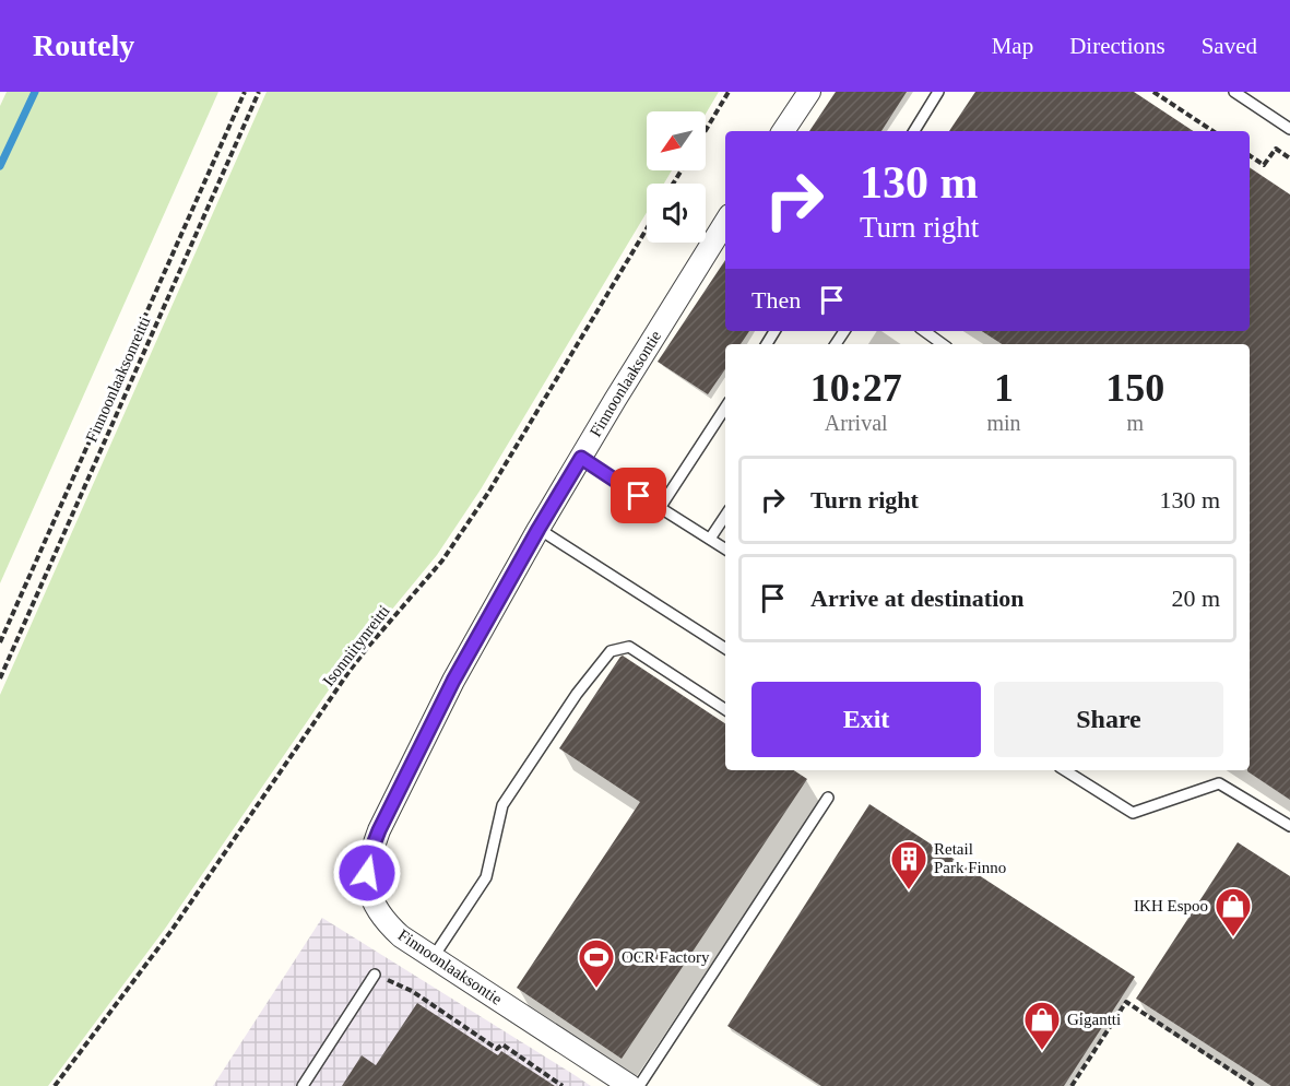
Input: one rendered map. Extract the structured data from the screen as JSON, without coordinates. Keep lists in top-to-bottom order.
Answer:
{
  "streets": {
    "street": ["Finnoonlaaksontie"],
    "path": ["Finnoonlaaksonreitti", "Isonniitynreitti"]
  },
  "places": {
    "building": ["Retail Park Finno"],
    "shop": ["IKH Espoo", "Gigantti"],
    "sports": ["OCR Factory"]
  },
  "north": "bottom left",
  "page": {
    "header": "Routely",
    "nav": ["Map", "Directions", "Saved"],
    "turn": ["130 m", "Turn right"],
    "then": "Then",
    "eta": [
      "10:27",
      "Arrival",
      "1",
      "min",
      "150",
      "m"
    ],
    "list": [
      {
        "name": "Turn right",
        "value": "130 m"
      },
      {
        "name": "Arrive at destination",
        "value": "20 m"
      }
    ],
    "buttons": ["Exit", "Share"]
  }
}
